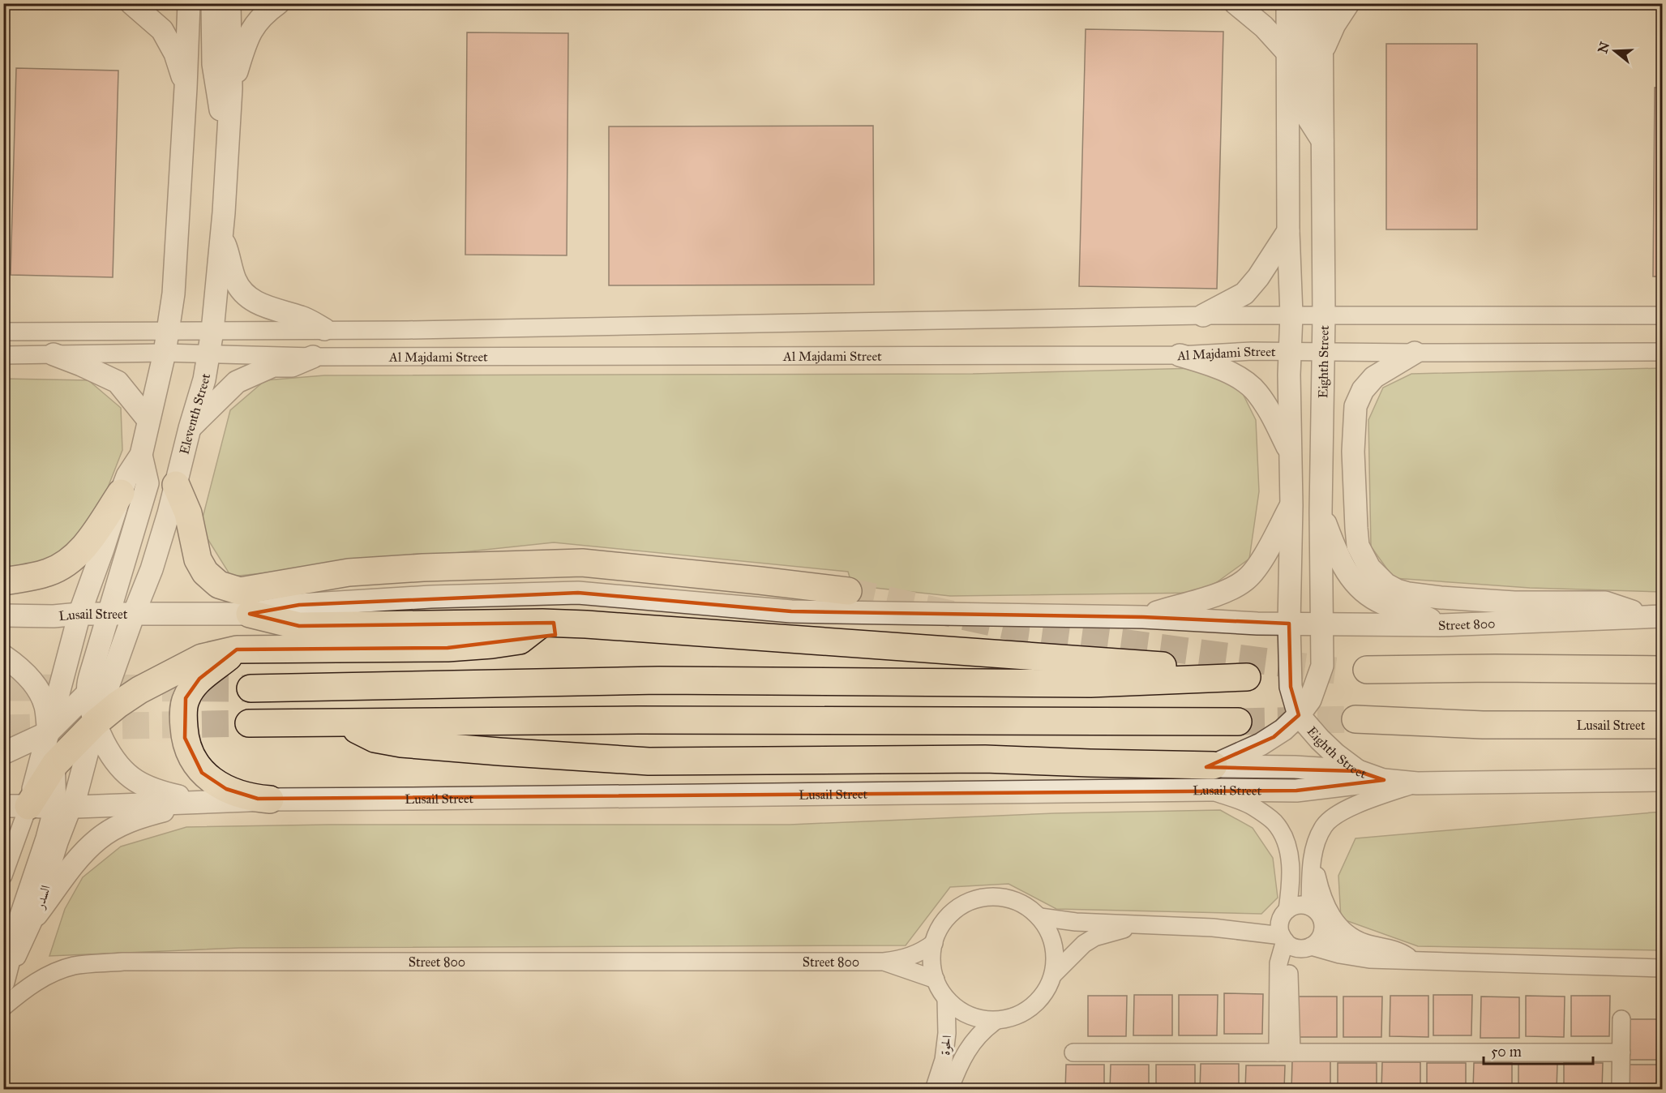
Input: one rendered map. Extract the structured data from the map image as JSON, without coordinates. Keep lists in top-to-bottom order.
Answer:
{
  "streets": {
    "highway": ["Lusail Street"],
    "street": [
      "Al Majdami Street",
      "Eighth Street",
      "Eleventh Street",
      "Street 800",
      "السدر",
      "الحوة"
    ]
  },
  "crossings": [
    ["Al Majdami Street", "Eighth Street"],
    ["Al Majdami Street", "Eleventh Street"],
    ["Eighth Street", "Lusail Street"],
    ["Eighth Street", "Street 800"],
    ["Eleventh Street", "Lusail Street"],
    ["Eleventh Street", "السدر"],
    ["Lusail Street", "Street 800"],
    ["Lusail Street", "السدر"],
    ["Street 800", "الحوة"]
  ],
  "scale_bar": "50 m",
  "north": "left"
}
